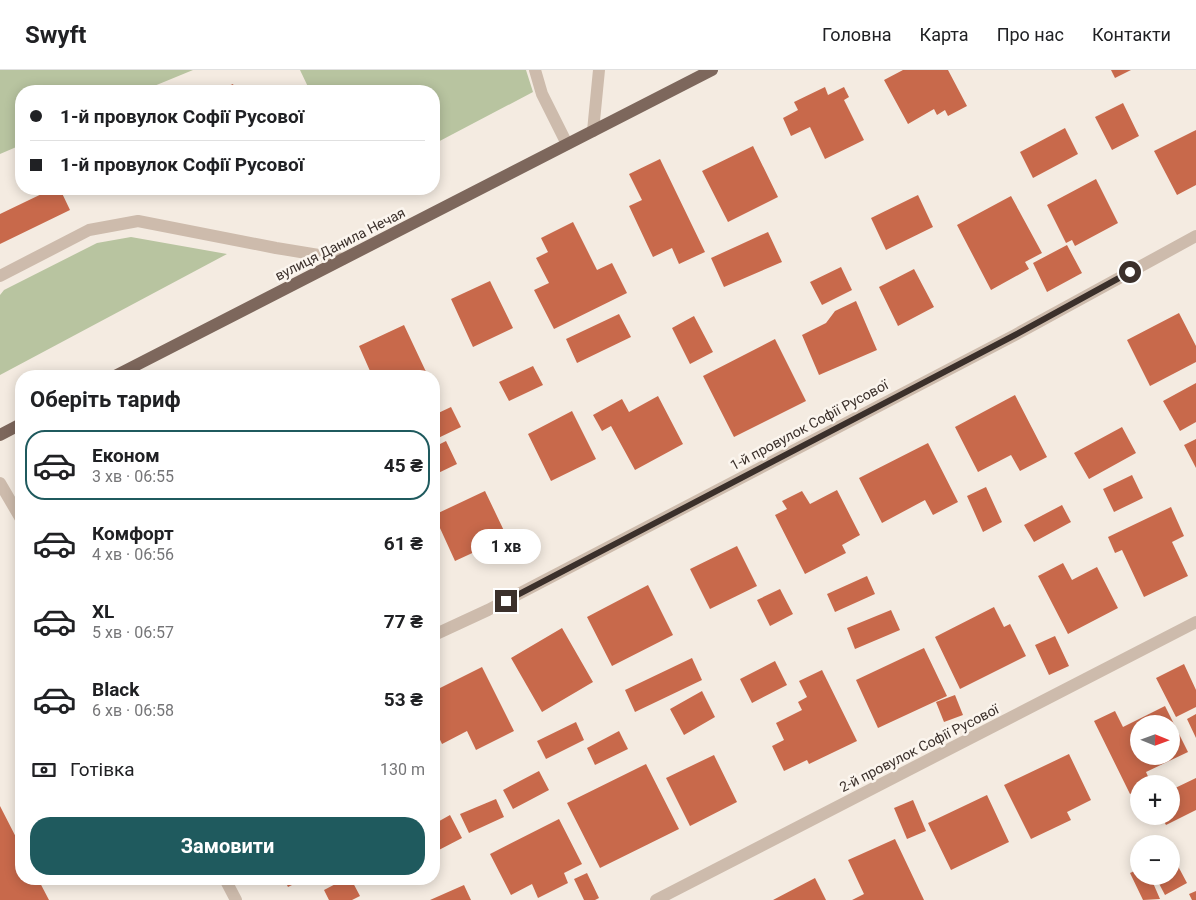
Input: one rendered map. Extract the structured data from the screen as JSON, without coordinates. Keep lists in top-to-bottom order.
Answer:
{
  "streets": {
    "main road": ["вулиця Данила Нечая"],
    "street": ["1-й провулок Софії Русової", "2-й провулок Софії Русової"]
  },
  "north": "right",
  "page": {
    "header": "Swyft",
    "nav": [
      "Головна",
      "Карта",
      "Про нас",
      "Контакти"
    ],
    "banner": ["1-й провулок Софії Русової", "1-й провулок Софії Русової"],
    "heading": "Оберіть тариф",
    "list": [
      {
        "name": "Економ",
        "note": "3 хв · 06:55",
        "value": "45 ₴"
      },
      {
        "name": "Комфорт",
        "note": "4 хв · 06:56",
        "value": "61 ₴"
      },
      {
        "name": "XL",
        "note": "5 хв · 06:57",
        "value": "77 ₴"
      },
      {
        "name": "Black",
        "note": "6 хв · 06:58",
        "value": "53 ₴"
      }
    ],
    "bubble": "1 хв",
    "map_buttons": ["+", "−"],
    "pay": ["Готівка", "130 m"],
    "buttons": "Замовити"
  }
}
